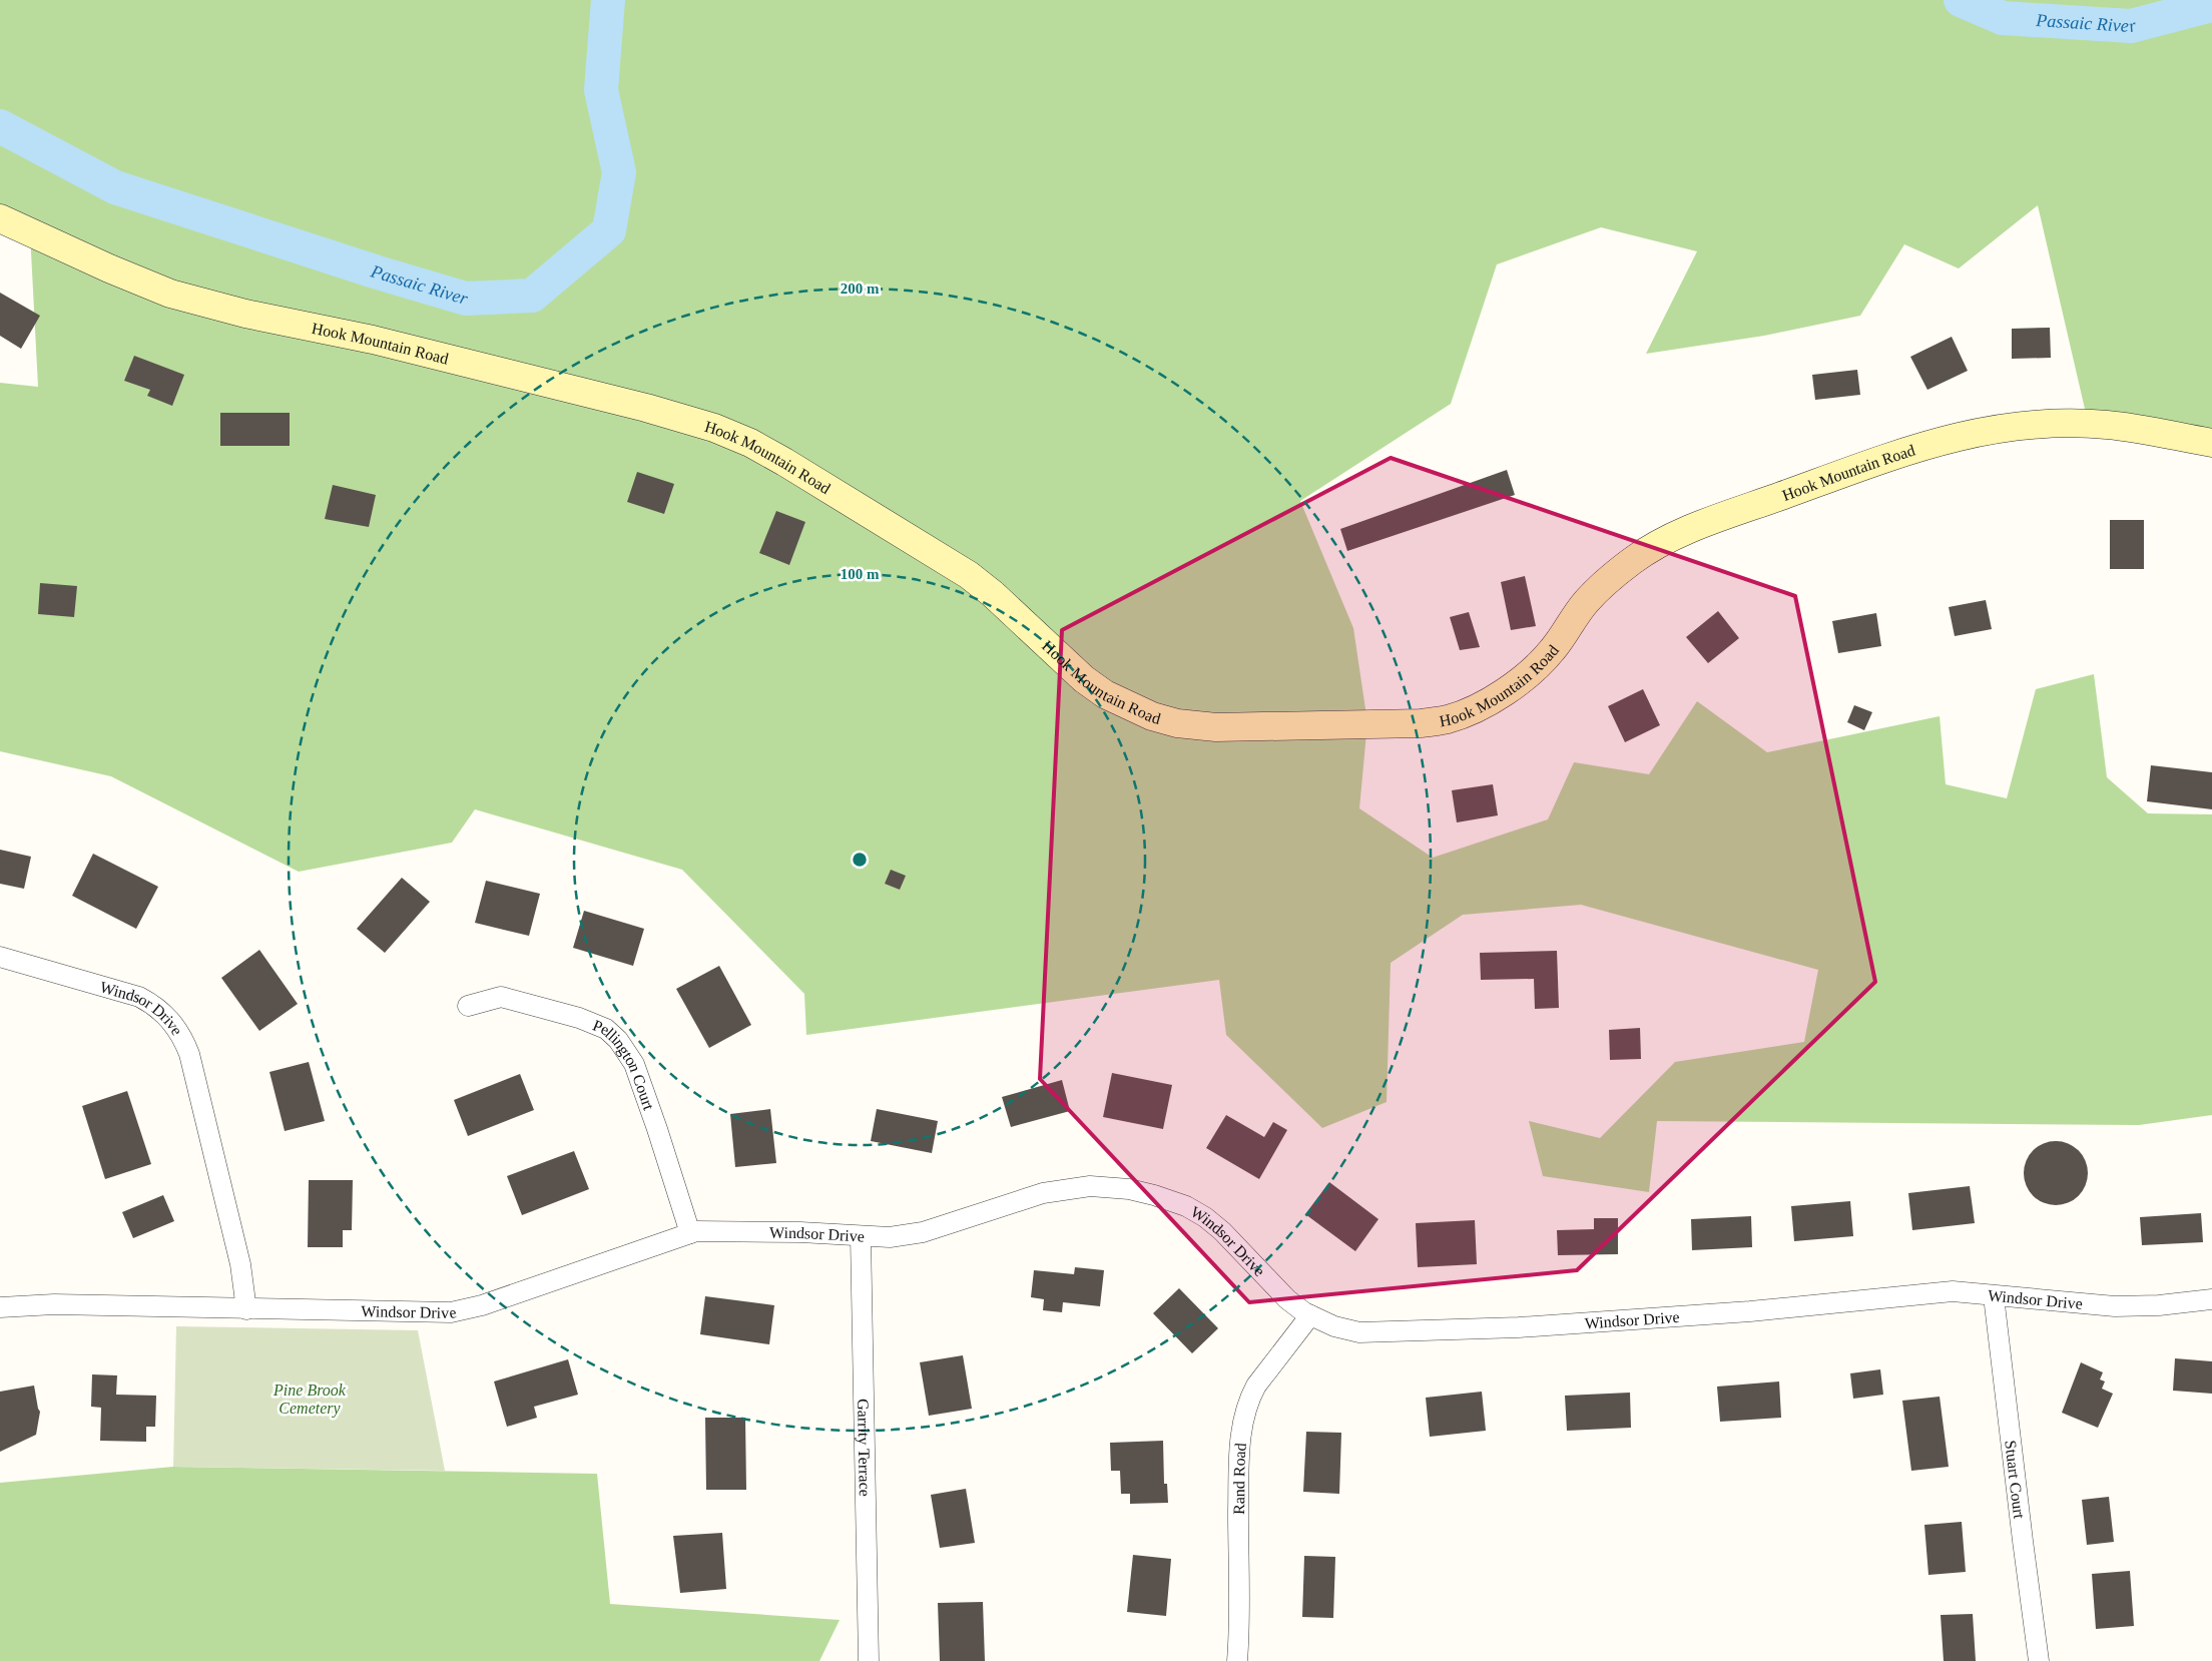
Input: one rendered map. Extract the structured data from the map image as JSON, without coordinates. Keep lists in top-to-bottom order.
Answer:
{
  "streets": {
    "street": [
      "Hook Mountain Road",
      "Windsor Drive",
      "Pellington Court",
      "Garrity Terrace",
      "Rand Road",
      "Stuart Court"
    ]
  },
  "crossings": [
    ["Windsor Drive", "Pellington Court"],
    ["Windsor Drive", "Garrity Terrace"],
    ["Windsor Drive", "Rand Road"],
    ["Windsor Drive", "Stuart Court"]
  ],
  "water": ["Passaic River"],
  "parks": ["Pine Brook Cemetery"],
  "rings": ["200 m", "100 m"]
}
